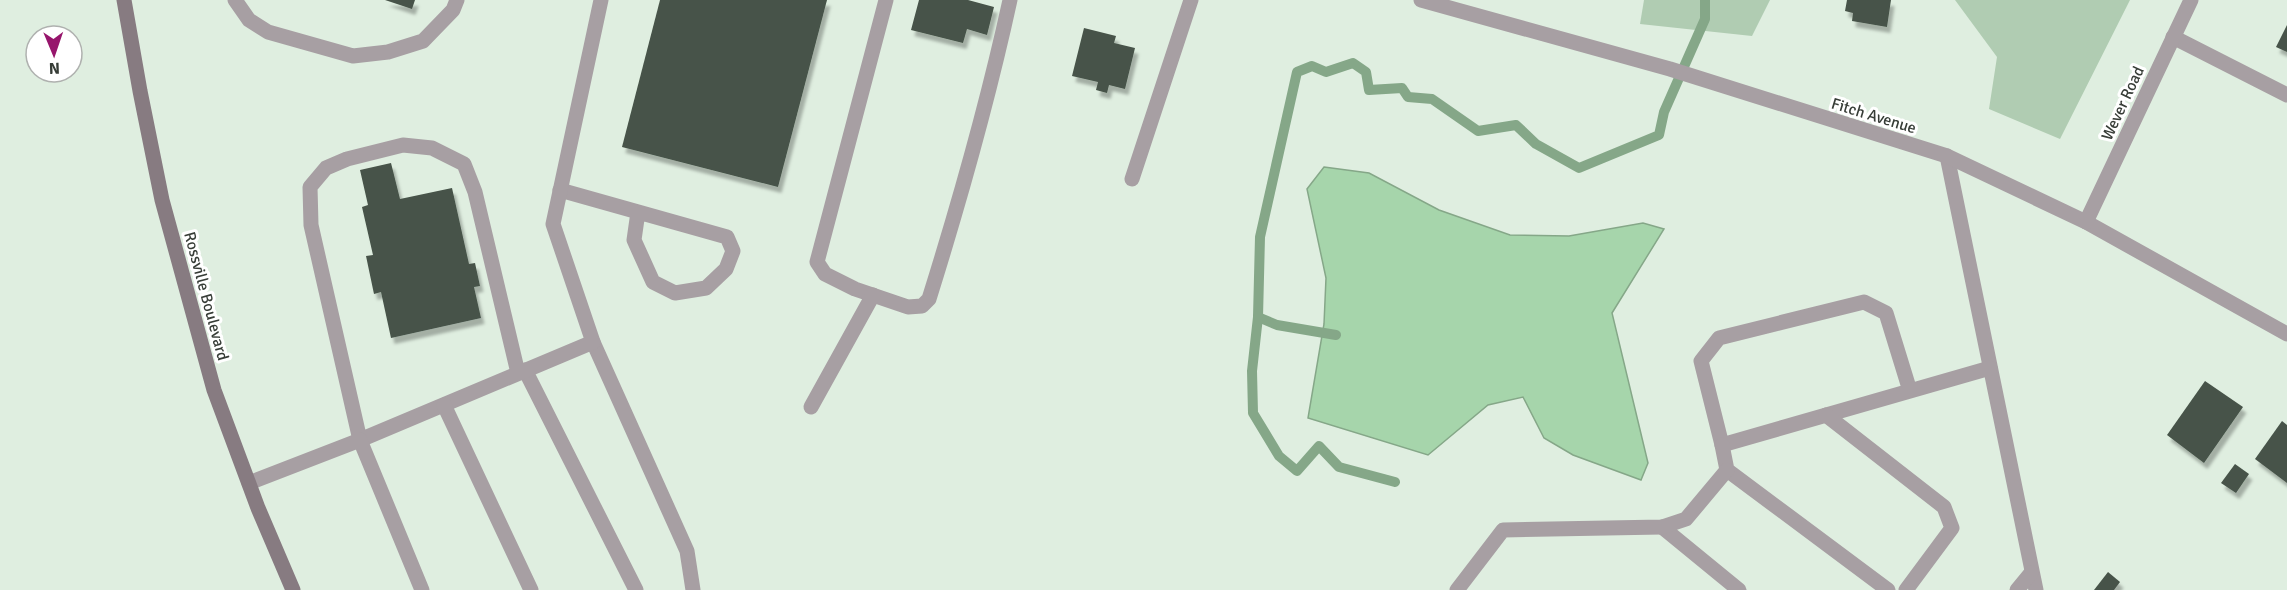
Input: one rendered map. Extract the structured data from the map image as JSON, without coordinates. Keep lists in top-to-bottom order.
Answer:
{
  "streets": {
    "main road": ["Rossville Boulevard"],
    "street": ["Wever Road", "Fitch Avenue"]
  },
  "crossings": [
    ["Wever Road", "Fitch Avenue"]
  ],
  "north": "bottom"
}
